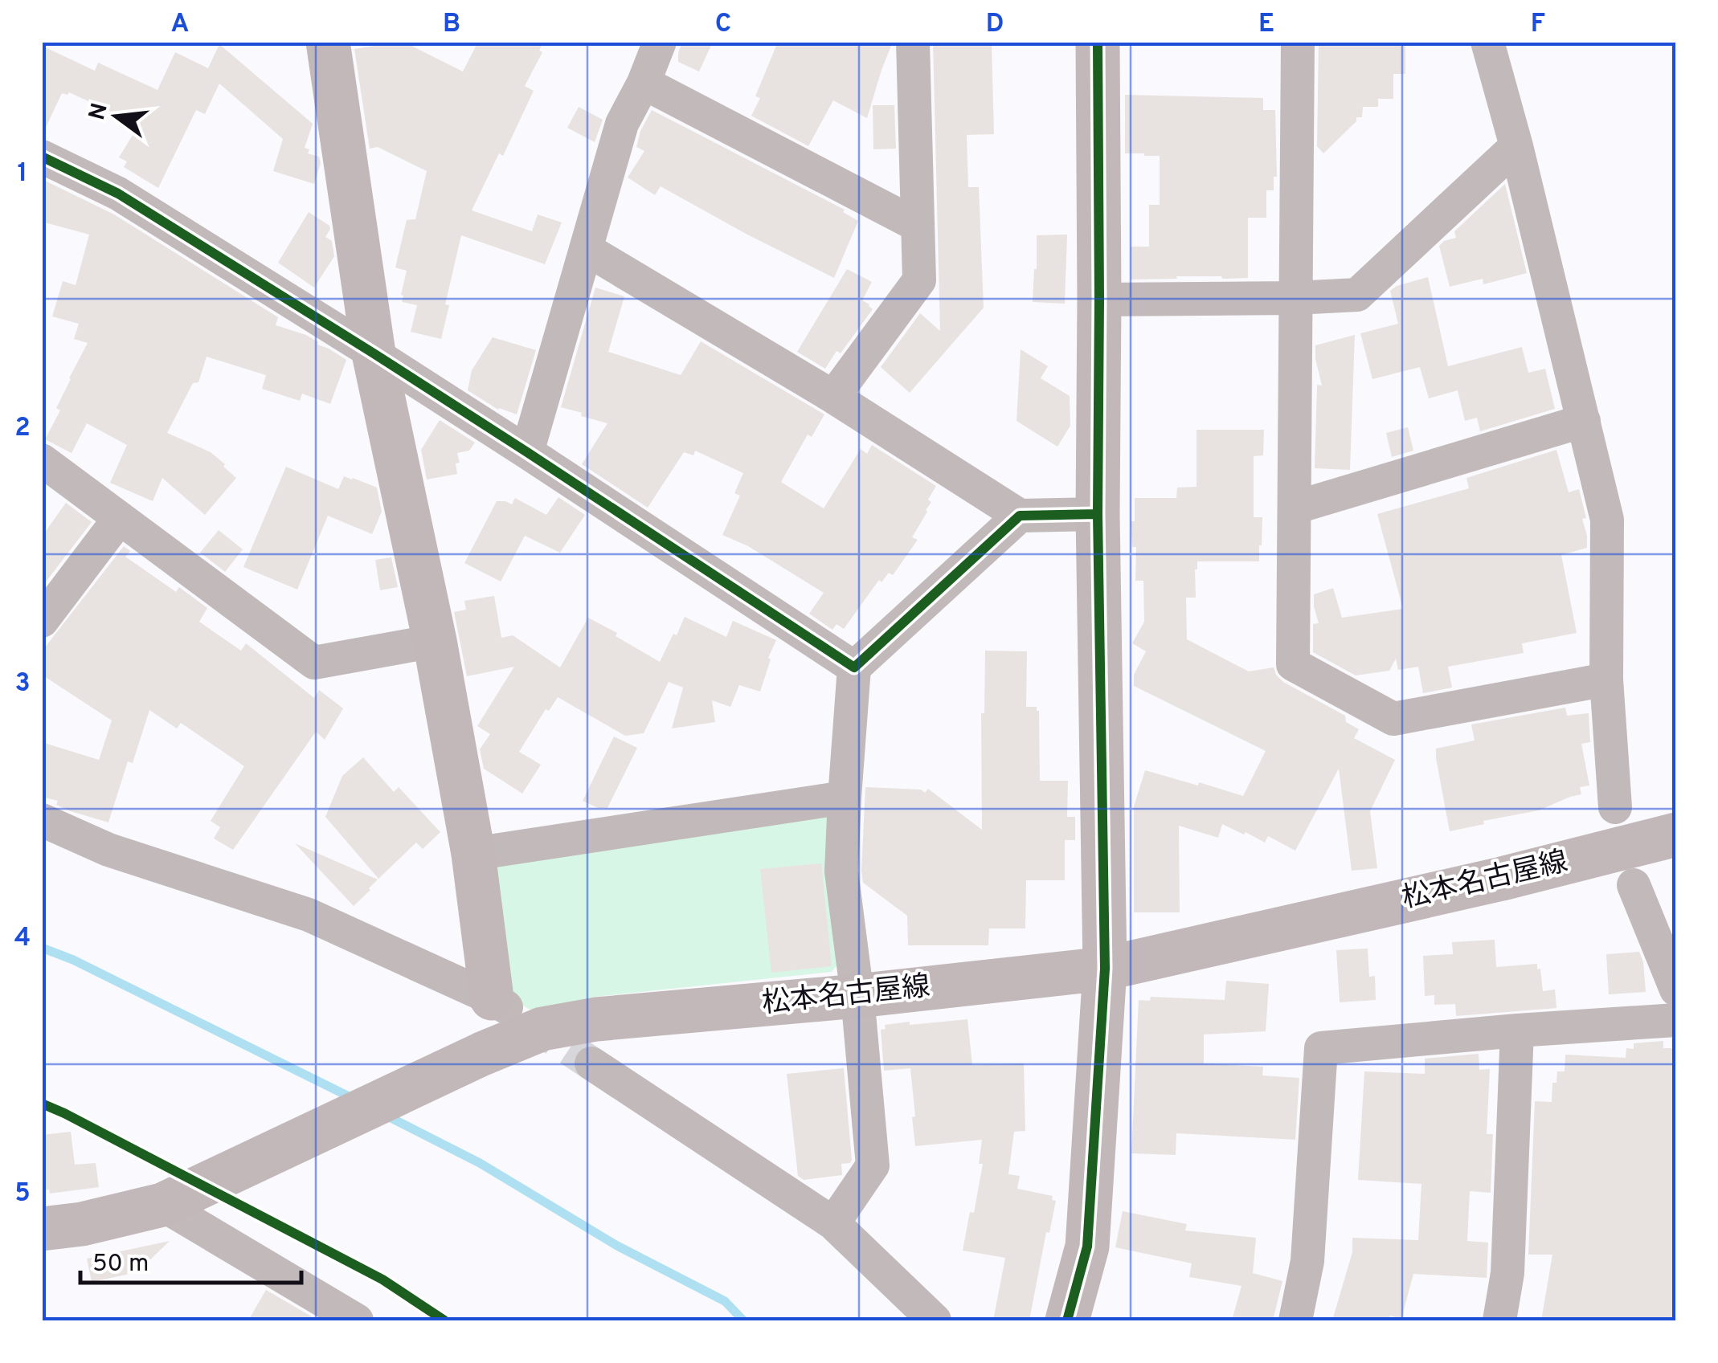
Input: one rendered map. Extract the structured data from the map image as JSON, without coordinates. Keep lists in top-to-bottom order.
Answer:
{
  "streets": {
    "street": ["松本名古屋線"]
  },
  "scale_bar": "50 m",
  "north": "left",
  "grid": {
    "columns": [
      "A",
      "B",
      "C",
      "D",
      "E",
      "F"
    ],
    "rows": [
      "1",
      "2",
      "3",
      "4",
      "5"
    ]
  }
}
